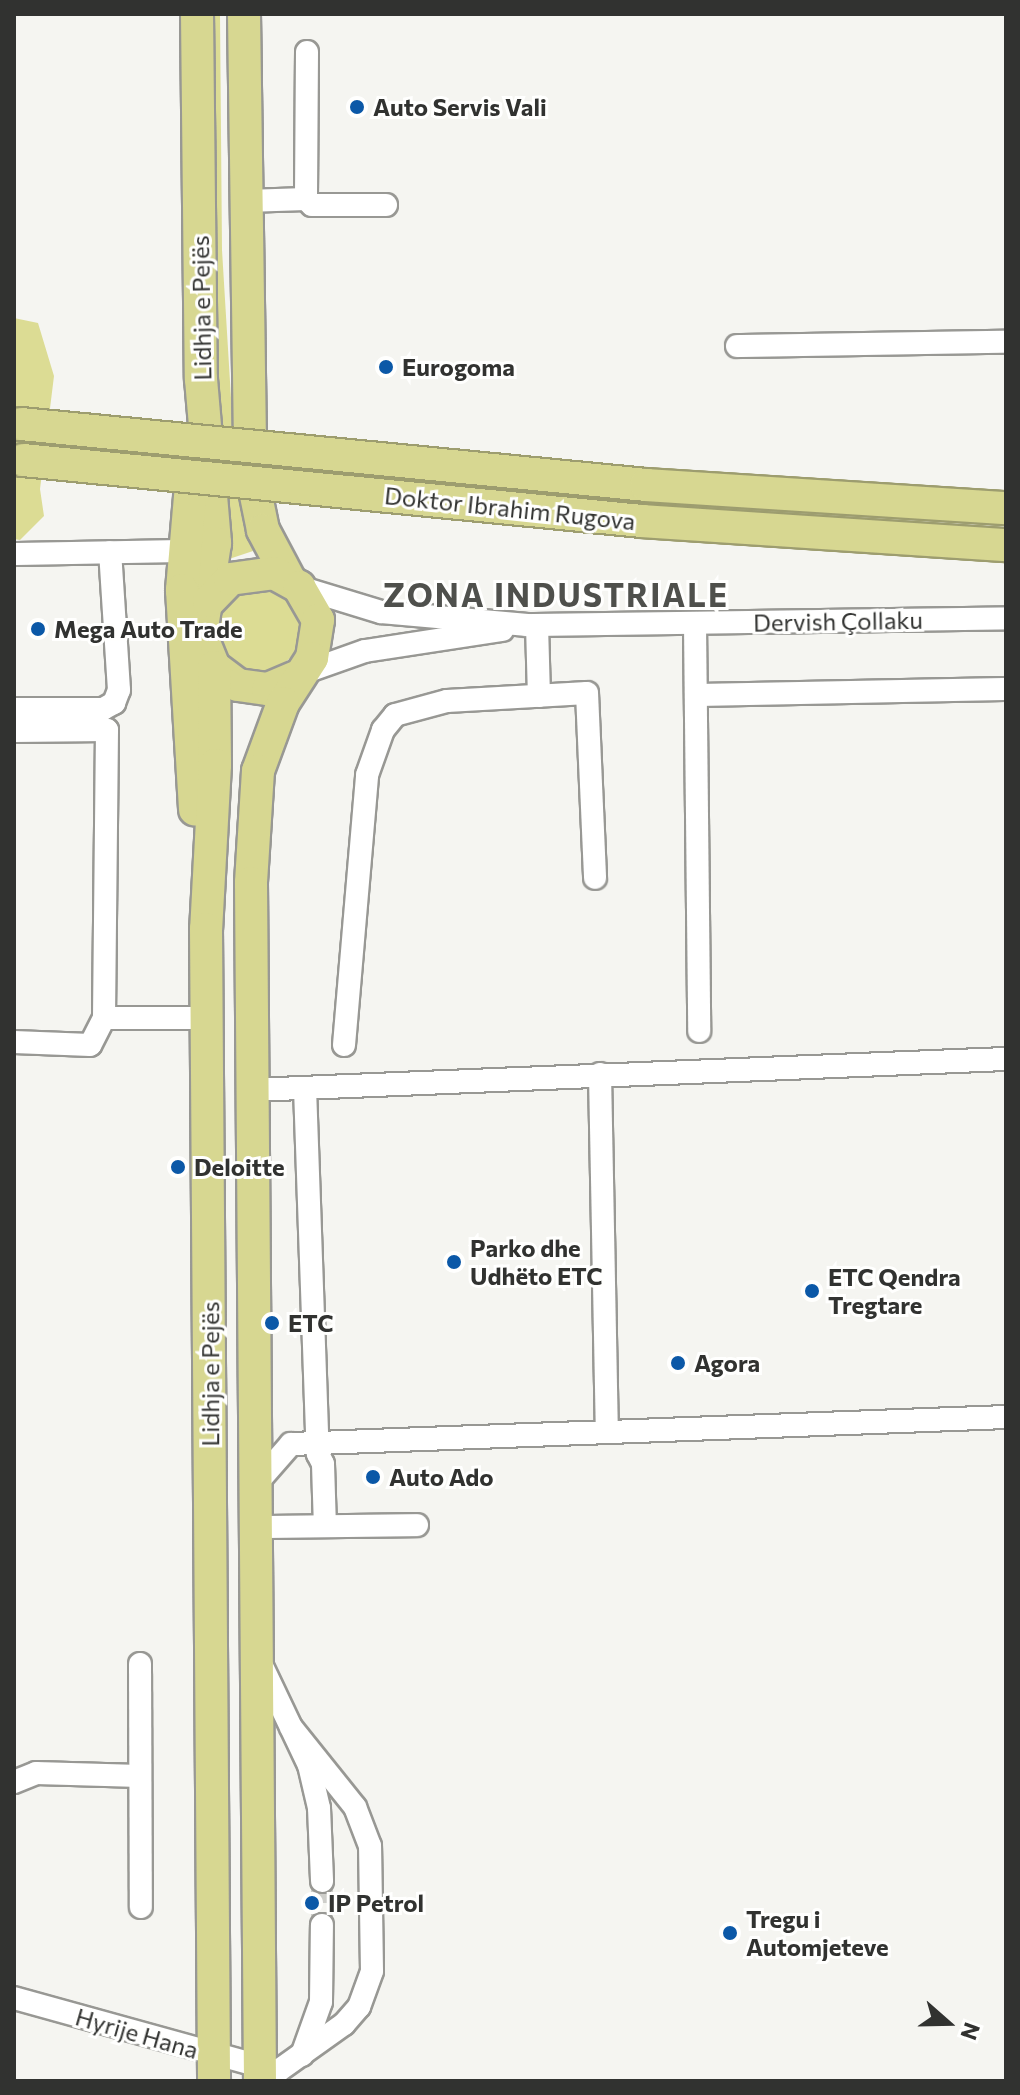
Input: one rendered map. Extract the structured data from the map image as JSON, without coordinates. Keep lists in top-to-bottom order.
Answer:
{
  "streets": {
    "highway": ["Lidhja e Pejës", "Doktor Ibrahim Rugova"],
    "street": ["Dervish Çollaku", "Hyrije Hana"]
  },
  "crossings": [
    ["Lidhja e Pejës", "Hyrije Hana"]
  ],
  "districts": ["ZONA INDUSTRIALE"],
  "places": [
    "Auto Servis Vali",
    "Eurogoma",
    "Mega Auto Trade",
    "Deloitte",
    "Parko dhe Udhëto ETC",
    "ETC Qendra Tregtare",
    "ETC",
    "Agora",
    "Auto Ado",
    "IP Petrol",
    "Tregu i Automjeteve"
  ],
  "north": "right"
}
